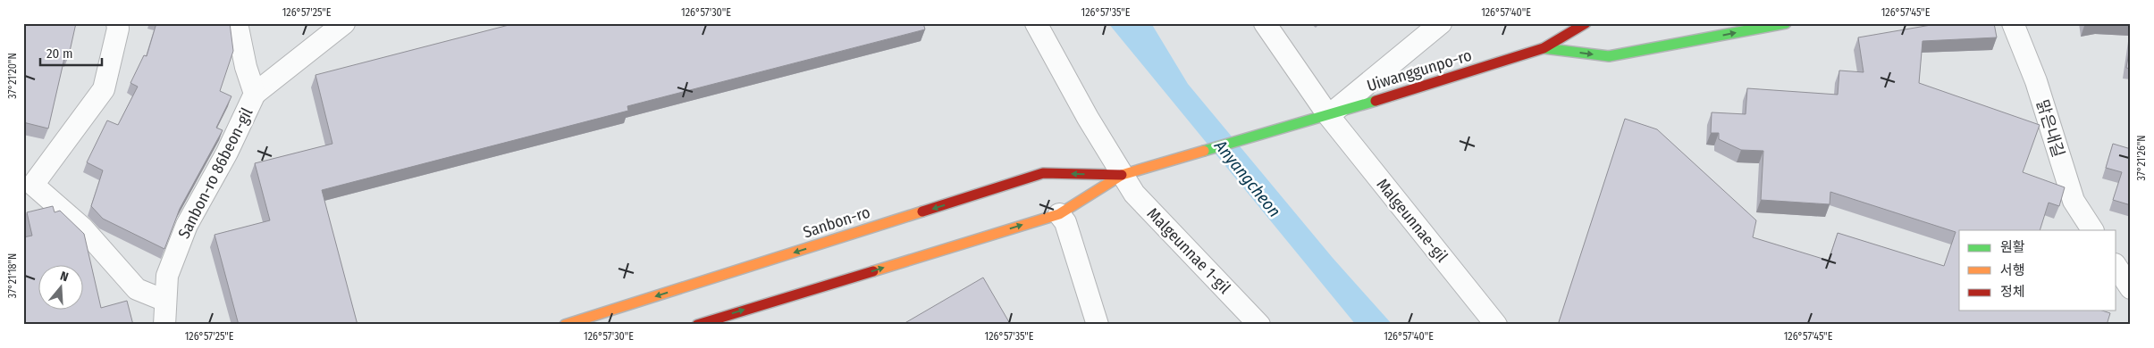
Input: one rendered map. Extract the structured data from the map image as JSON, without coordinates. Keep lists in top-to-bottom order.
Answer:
{
  "streets": {
    "street": [
      "Uiwanggunpo-ro",
      "맑은내길",
      "Sanbon-ro 86beon-gil",
      "Malgeunnae-gil",
      "Sanbon-ro",
      "Malgeunnae 1-gil"
    ]
  },
  "crossings": [
    ["Uiwanggunpo-ro", "Malgeunnae-gil"],
    ["Uiwanggunpo-ro", "Sanbon-ro"],
    ["Sanbon-ro", "Malgeunnae 1-gil"]
  ],
  "water": ["Anyangcheon"],
  "legend": ["원활", "서행", "정체"],
  "scale_bar": "20 m",
  "north": "top",
  "coordinates": [
    "126°57'25\"E",
    "126°57'30\"E",
    "126°57'35\"E",
    "126°57'40\"E",
    "126°57'45\"E",
    "37°21'20\"N",
    "37°21'26\"N",
    "37°21'18\"N"
  ]
}
